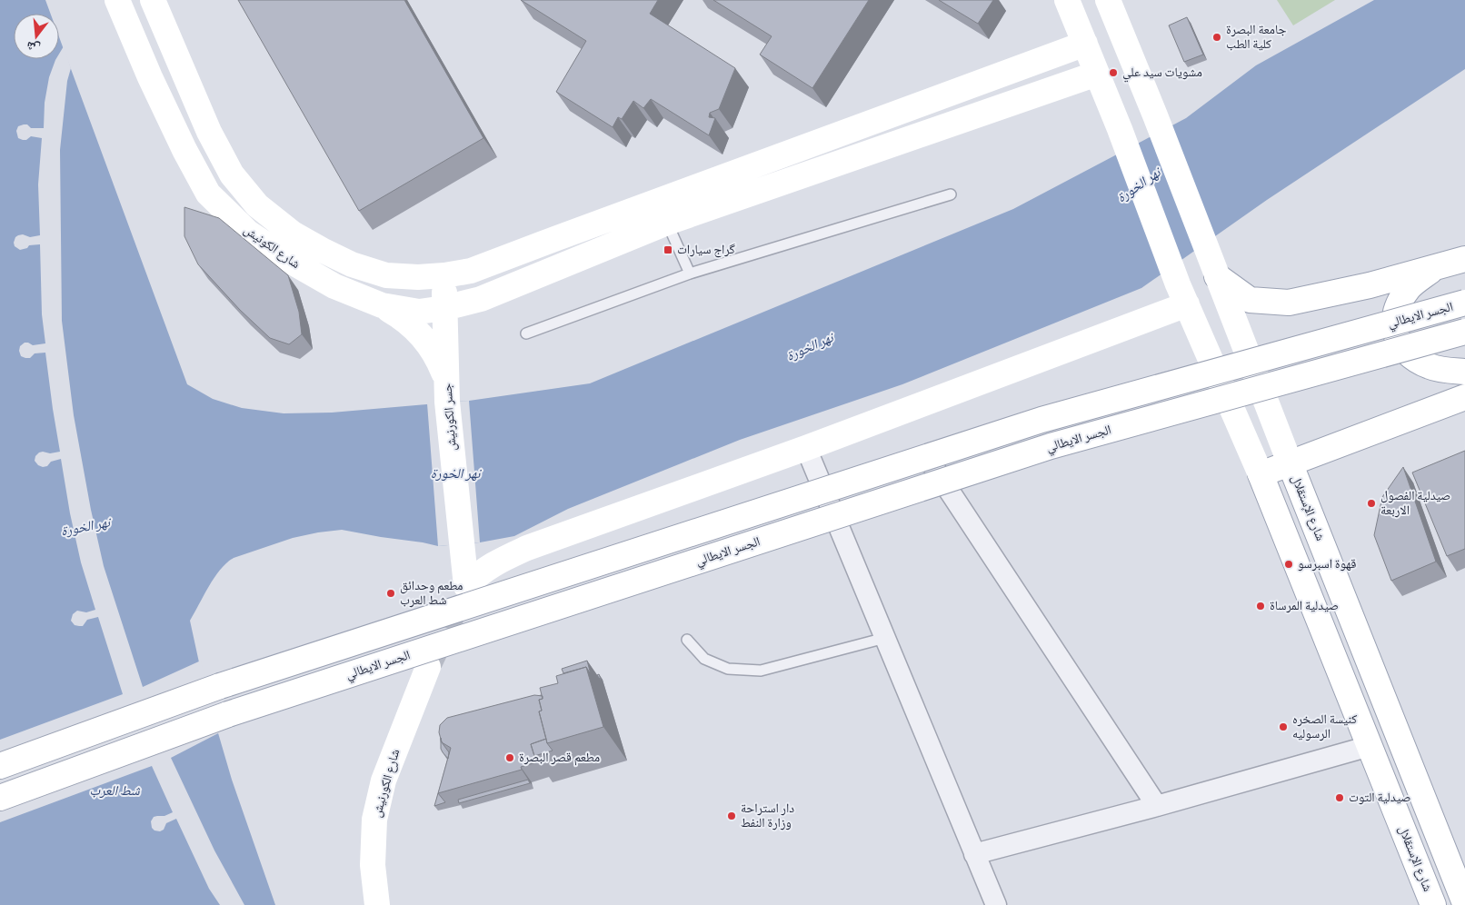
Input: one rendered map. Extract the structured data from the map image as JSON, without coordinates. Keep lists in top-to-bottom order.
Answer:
{
  "streets": {
    "main road": [
      "شارع الكونيش",
      "الجسر الايطالي",
      "جسر الكورنيش",
      "شارع الإستقلال",
      "شارع الكورنيش"
    ]
  },
  "crossings": [
    ["شارع الكونيش", "جسر الكورنيش"],
    ["شارع الكونيش", "شارع الإستقلال"]
  ],
  "water": ["نهر الخورة", "شط العرب"],
  "places": {
    "other": [
      "جامعة البصرة كلية الطب",
      "مشويات سيد علي",
      "صيدلية الفصول الاربعة",
      "قهوة اسبرسو",
      "مطعم وحدائق شط العرب",
      "صيدلية المرساة",
      "كنيسة الصخره الرسوليه",
      "مطعم قصر البصرة",
      "صيدلية التوت",
      "دار استراحة وزارة النفط"
    ],
    "transit": ["گراج سيارات"]
  },
  "north": "bottom"
}
